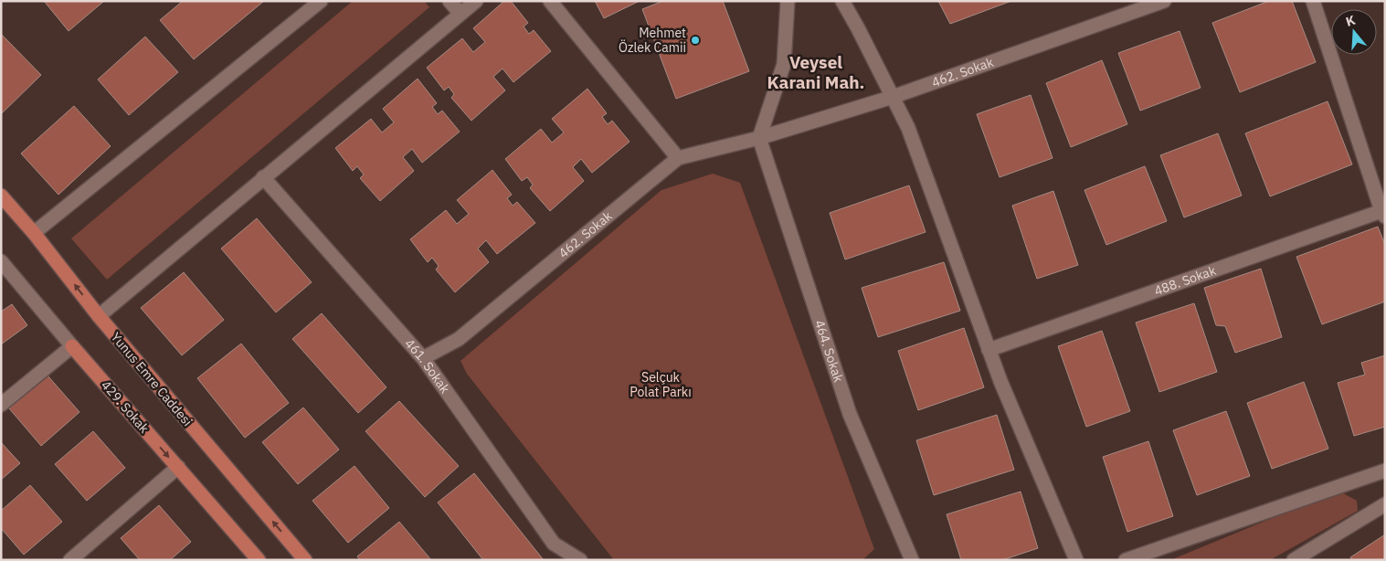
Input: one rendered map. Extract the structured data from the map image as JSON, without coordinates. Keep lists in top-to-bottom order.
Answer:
{
  "streets": {
    "main road": ["Yunus Emre Caddesi", "429. Sokak"],
    "street": [
      "462. Sokak",
      "488. Sokak",
      "464. Sokak",
      "461. Sokak"
    ]
  },
  "crossings": [
    ["462. Sokak", "464. Sokak"],
    ["462. Sokak", "461. Sokak"]
  ],
  "one_way": ["Yunus Emre Caddesi", "429. Sokak"],
  "districts": ["Veysel Karani Mah."],
  "parks": ["Selçuk Polat Parkı"],
  "places": ["Mehmet Özlek Camii"],
  "north": "top"
}
